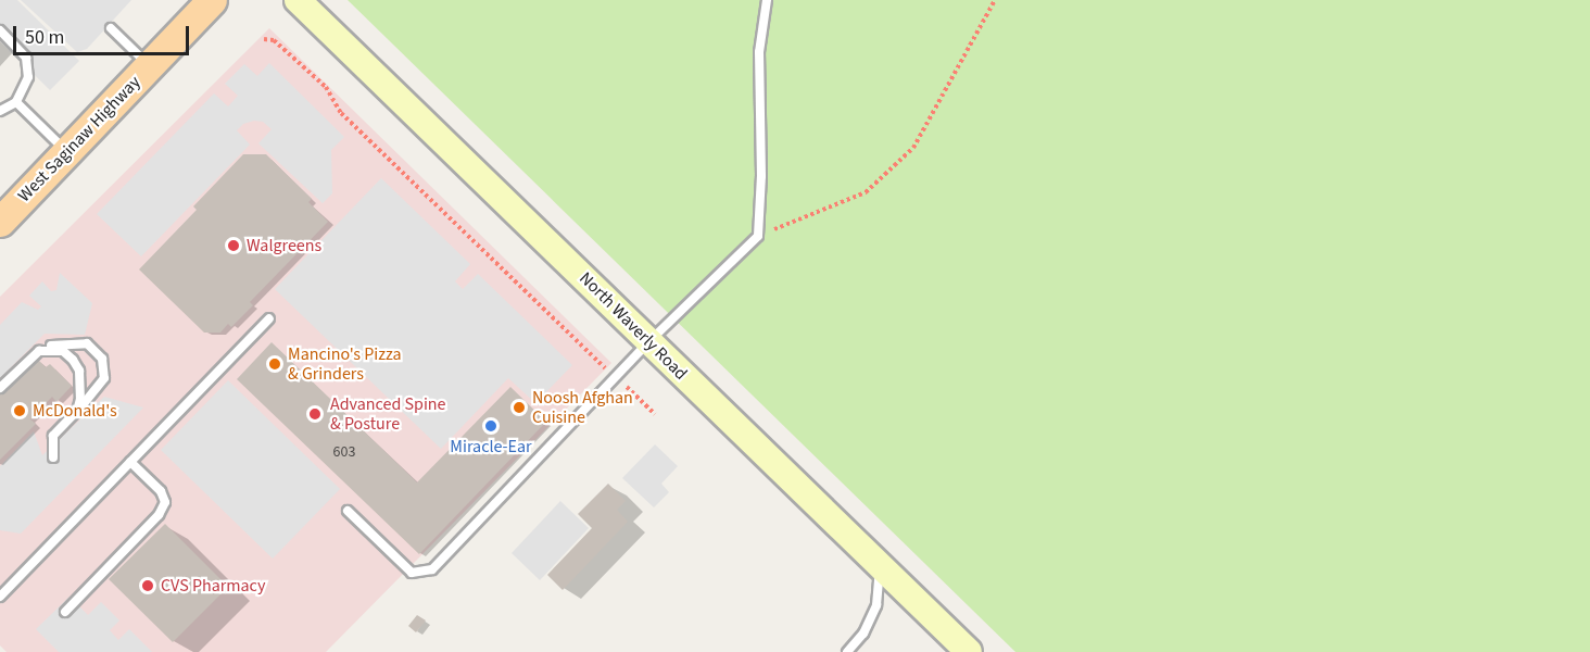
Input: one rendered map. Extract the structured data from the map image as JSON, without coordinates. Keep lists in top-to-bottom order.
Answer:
{
  "streets": {
    "main road": ["West Saginaw Highway", "North Waverly Road"]
  },
  "places": [
    "Walgreens",
    "Mancino's Pizza & Grinders",
    "Noosh Afghan Cuisine",
    "McDonald's",
    "Advanced Spine & Posture",
    "Miracle-Ear",
    "CVS Pharmacy"
  ],
  "house_numbers": ["603"],
  "scale_bar": "50 m"
}
